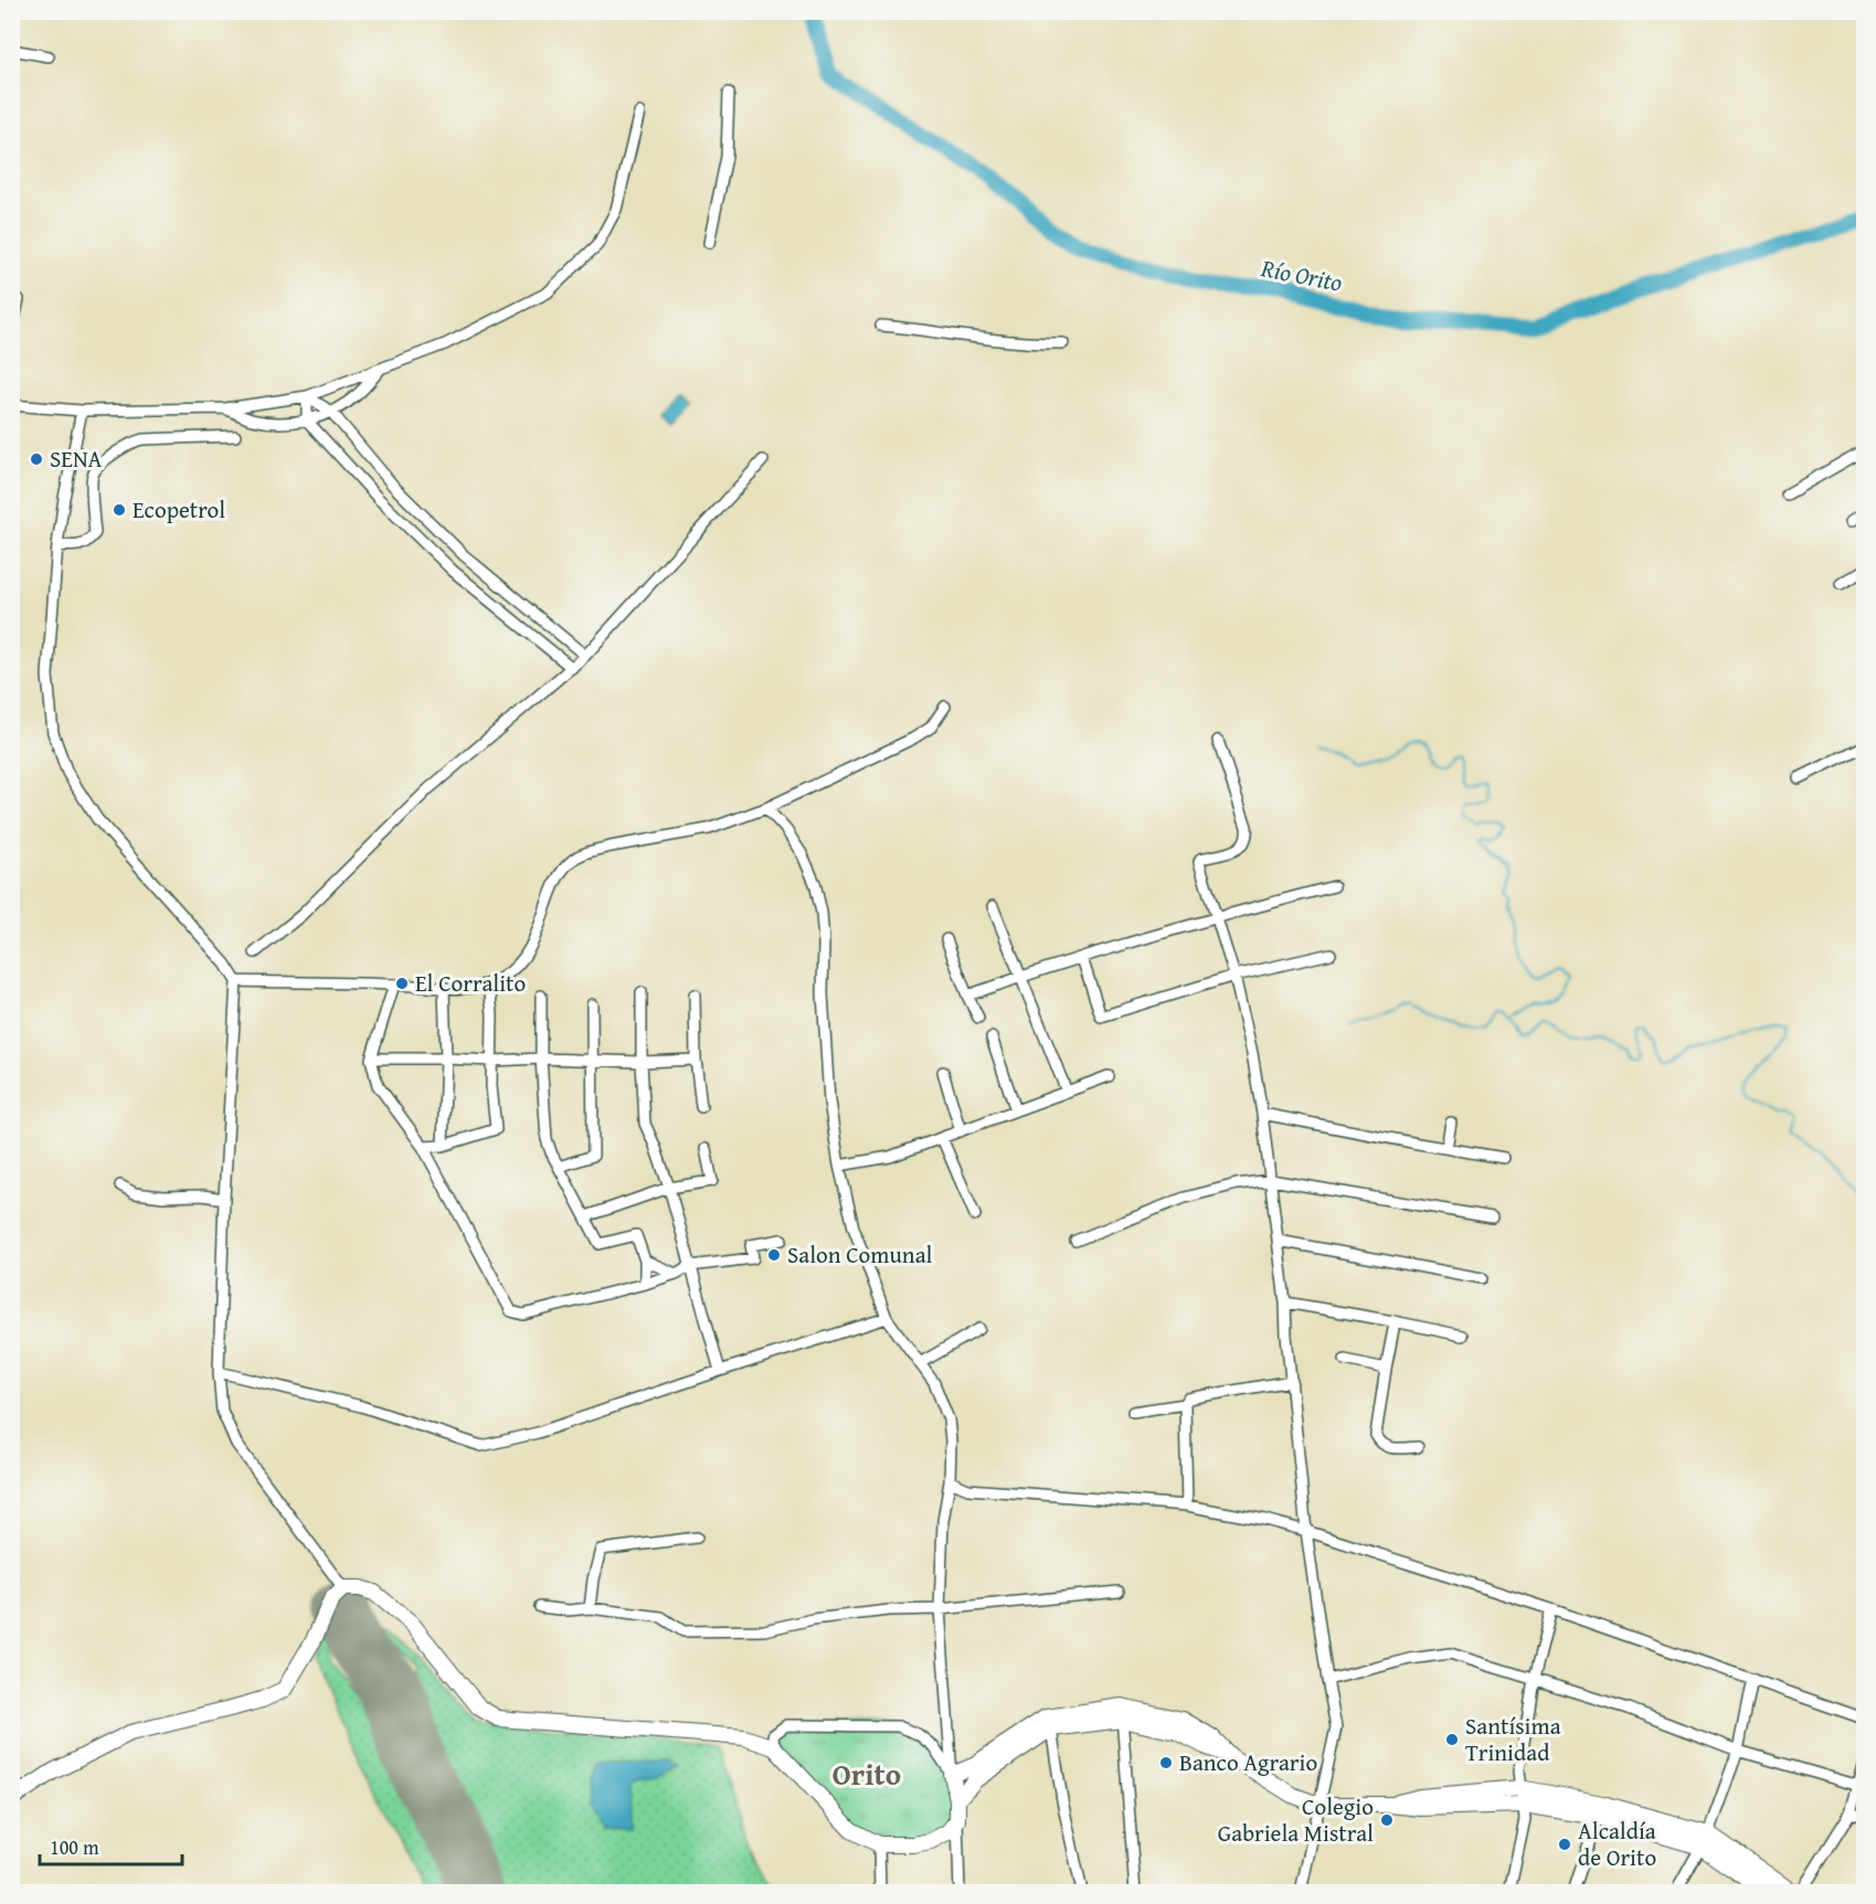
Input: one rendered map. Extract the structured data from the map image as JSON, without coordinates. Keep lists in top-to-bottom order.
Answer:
{
  "districts": ["Orito"],
  "water": ["Río Orito"],
  "places": [
    "SENA",
    "Ecopetrol",
    "El Corralito",
    "Salon Comunal",
    "Santísima Trinidad",
    "Banco Agrario",
    "Colegio Gabriela Mistral",
    "Alcaldía de Orito"
  ],
  "scale_bar": "100 m"
}
